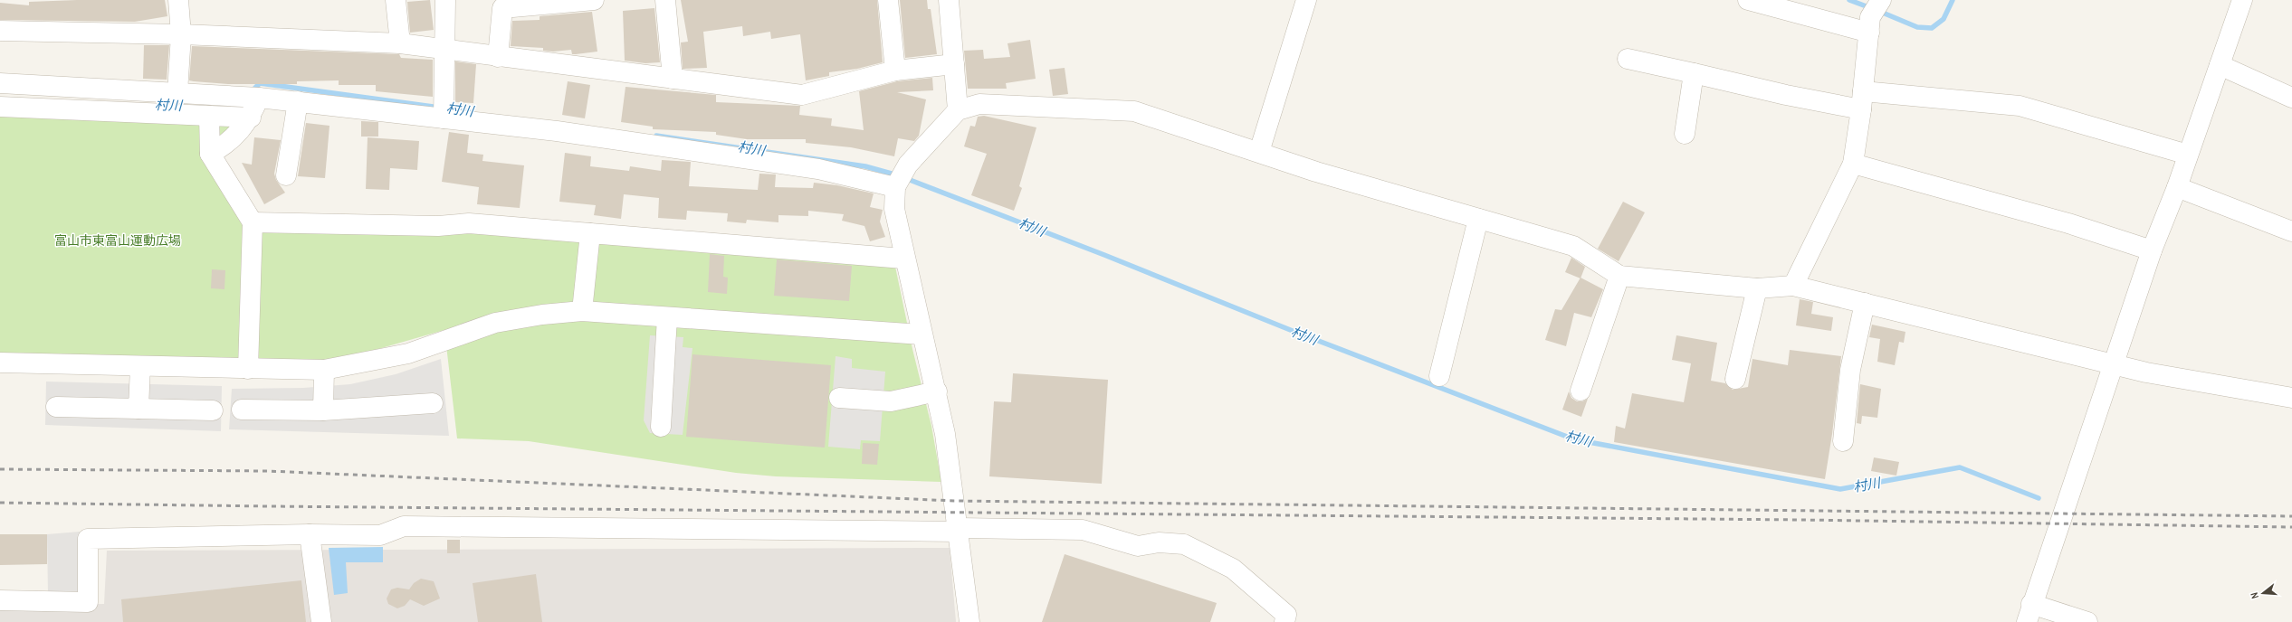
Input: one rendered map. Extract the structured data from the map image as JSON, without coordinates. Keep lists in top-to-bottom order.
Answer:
{
  "water": ["村川"],
  "parks": ["富山市東富山運動広場"],
  "north": "left"
}
